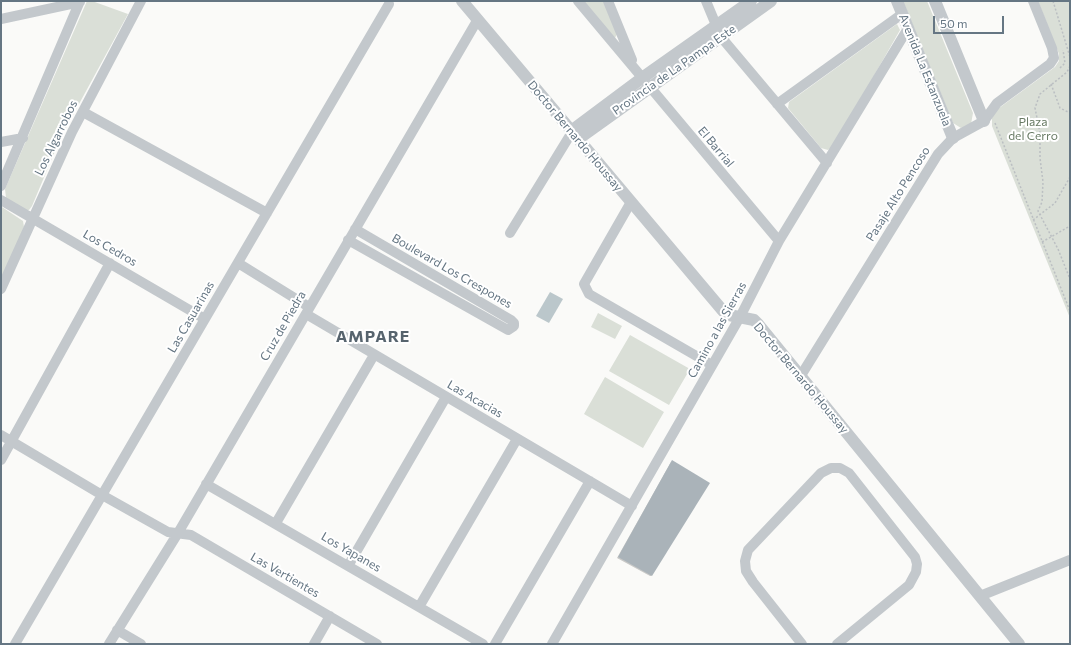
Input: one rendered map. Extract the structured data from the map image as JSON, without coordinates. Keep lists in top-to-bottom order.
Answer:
{
  "streets": {
    "street": [
      "Provincia de La Pampa Este",
      "Avenida La Estanzuela",
      "Doctor Bernardo Houssay",
      "Los Algarrobos",
      "El Barrial",
      "Pasaje Alto Pencoso",
      "Los Cedros",
      "Boulevard Los Crespones",
      "Las Casuarinas",
      "Cruz de Piedra",
      "Camino a las Sierras",
      "Las Acacias",
      "Los Yapanes",
      "Las Vertientes"
    ]
  },
  "crossings": [
    ["Provincia de La Pampa Este", "Doctor Bernardo Houssay"],
    ["Provincia de La Pampa Este", "El Barrial"],
    ["Avenida La Estanzuela", "Pasaje Alto Pencoso"],
    ["Avenida La Estanzuela", "Camino a las Sierras"],
    ["Doctor Bernardo Houssay", "Pasaje Alto Pencoso"],
    ["Doctor Bernardo Houssay", "Cruz de Piedra"],
    ["Doctor Bernardo Houssay", "Camino a las Sierras"],
    ["Los Algarrobos", "Los Cedros"],
    ["El Barrial", "Camino a las Sierras"],
    ["Los Cedros", "Las Casuarinas"],
    ["Boulevard Los Crespones", "Cruz de Piedra"],
    ["Las Casuarinas", "Las Acacias"],
    ["Las Casuarinas", "Las Vertientes"],
    ["Cruz de Piedra", "Las Acacias"],
    ["Cruz de Piedra", "Los Yapanes"],
    ["Cruz de Piedra", "Las Vertientes"],
    ["Camino a las Sierras", "Las Acacias"]
  ],
  "districts": ["AMPARE"],
  "parks": ["Plaza del Cerro"],
  "scale_bar": "50 m"
}
